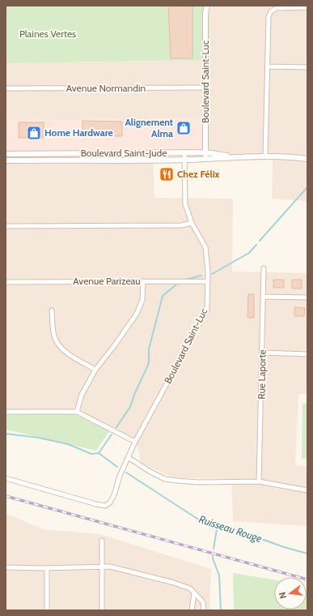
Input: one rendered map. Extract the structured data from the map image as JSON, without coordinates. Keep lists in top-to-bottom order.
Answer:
{
  "streets": {
    "street": [
      "Boulevard Saint-Luc",
      "Avenue Normandin",
      "Boulevard Saint-Jude",
      "Avenue Parizeau",
      "Rue Laporte"
    ]
  },
  "crossings": [
    ["Boulevard Saint-Luc", "Avenue Normandin"],
    ["Boulevard Saint-Luc", "Boulevard Saint-Jude"],
    ["Boulevard Saint-Luc", "Avenue Parizeau"]
  ],
  "water": ["Ruisseau Rouge"],
  "parks": ["Plaines Vertes"],
  "places": {
    "shop": ["Alignement Alma", "Home Hardware"],
    "restaurant": ["Chez Félix"]
  },
  "north": "left"
}
